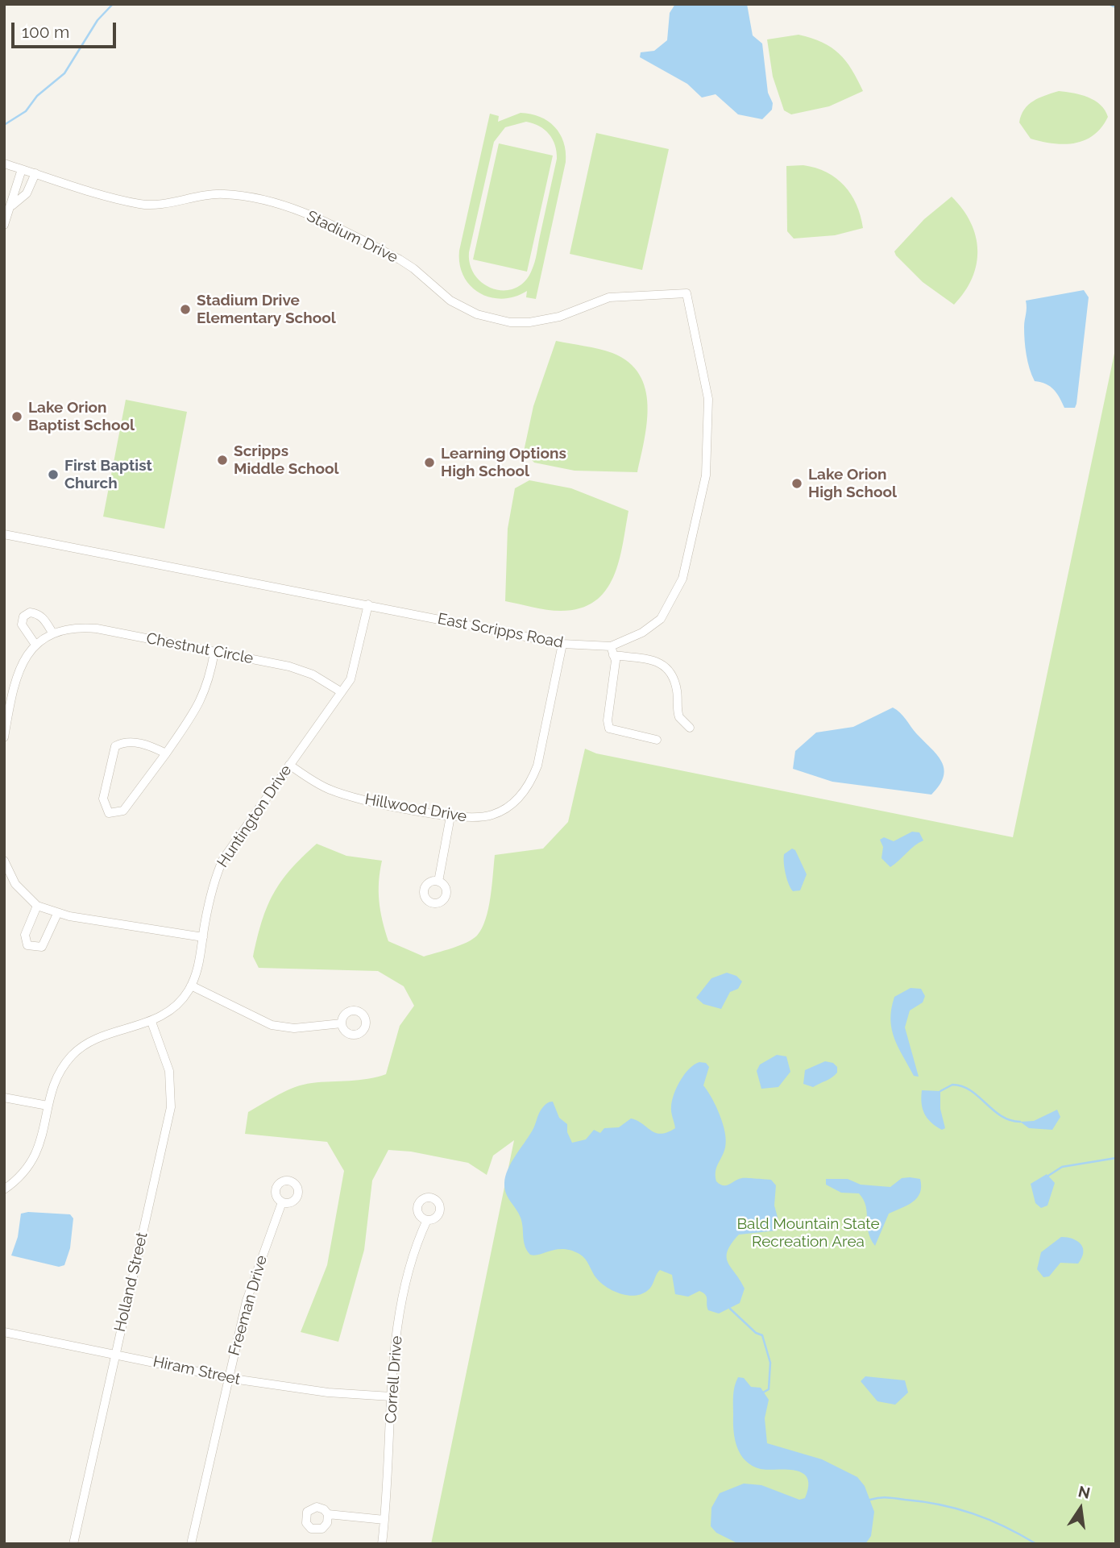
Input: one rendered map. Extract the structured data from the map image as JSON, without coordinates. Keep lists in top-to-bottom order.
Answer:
{
  "streets": {
    "street": [
      "Stadium Drive",
      "East Scripps Road",
      "Chestnut Circle",
      "Hillwood Drive",
      "Huntington Drive",
      "Holland Street",
      "Freeman Drive",
      "Hiram Street",
      "Correll Drive"
    ]
  },
  "crossings": [
    ["Stadium Drive", "East Scripps Road"],
    ["East Scripps Road", "Hillwood Drive"],
    ["East Scripps Road", "Huntington Drive"],
    ["Chestnut Circle", "Huntington Drive"],
    ["Hillwood Drive", "Huntington Drive"],
    ["Huntington Drive", "Holland Street"],
    ["Holland Street", "Hiram Street"],
    ["Freeman Drive", "Hiram Street"],
    ["Hiram Street", "Correll Drive"]
  ],
  "parks": ["Bald Mountain State Recreation Area"],
  "places": [
    "Stadium Drive Elementary School",
    "Lake Orion Baptist School",
    "Scripps Middle School",
    "Learning Options High School",
    "First Baptist Church",
    "Lake Orion High School"
  ],
  "scale_bar": "100 m",
  "north": "top"
}
